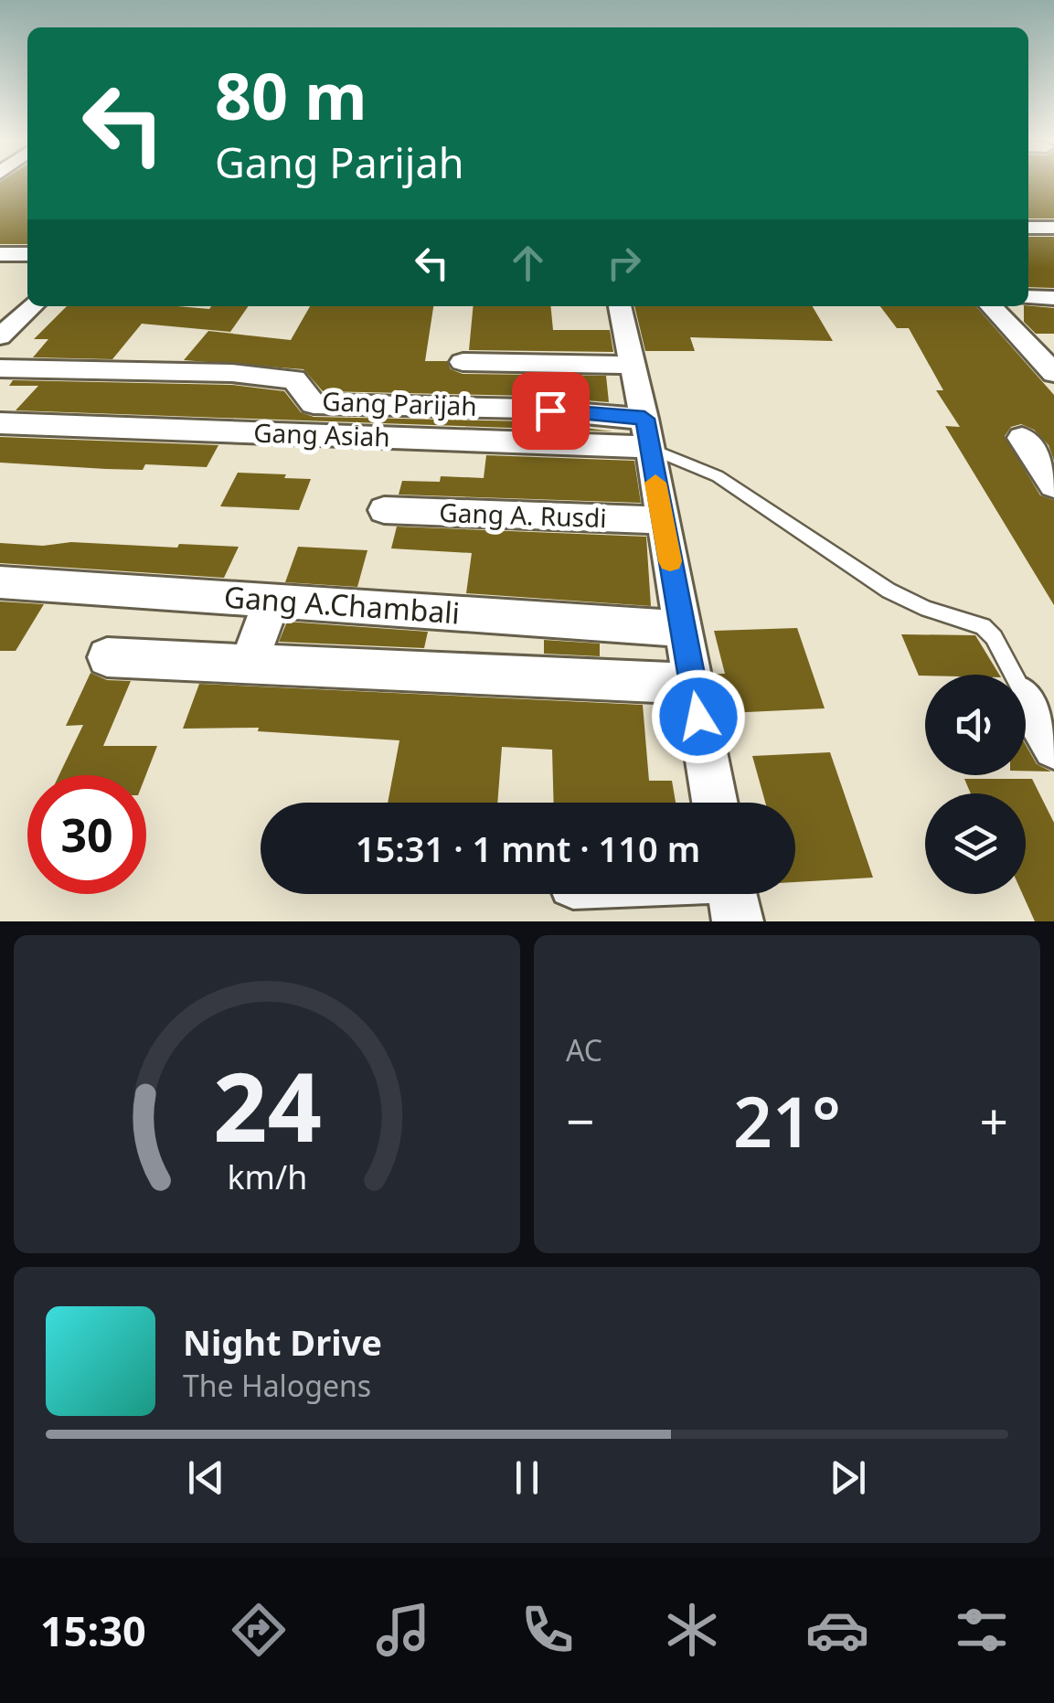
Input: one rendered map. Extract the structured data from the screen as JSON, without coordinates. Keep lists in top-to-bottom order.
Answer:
{
  "streets": {
    "street": [
      "Gang Parijah",
      "Gang Asiah",
      "Gang A. Rusdi",
      "Gang A.Chambali"
    ]
  },
  "crossings": [
    ["Gang Parijah", "Gang Asiah"]
  ],
  "page": {
    "turn": ["80 m", "Gang Parijah"],
    "limit": "30",
    "trip": "15:31 · 1 mnt · 110 m",
    "tile": "AC",
    "heat": ["−", "21°", "+"],
    "song": ["Night Drive", "The Halogens"],
    "tabs": "15:30",
    "gauge": ["24", "km/h"]
  }
}
